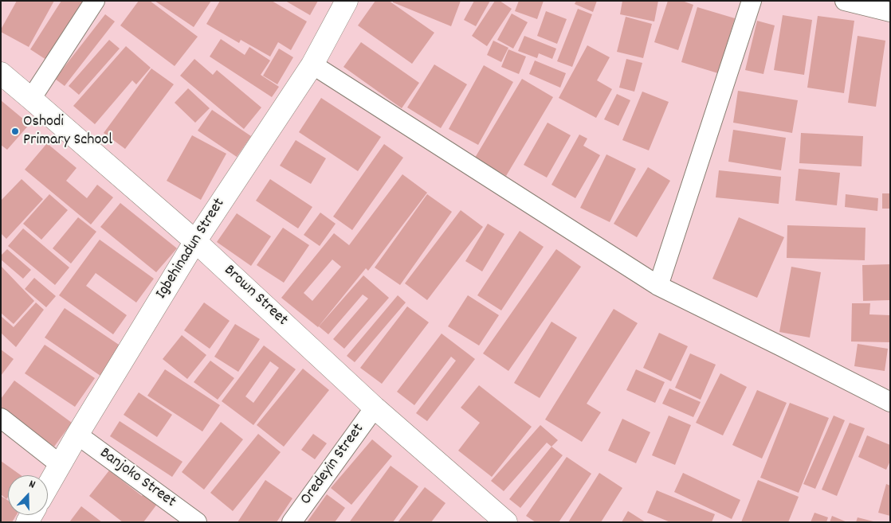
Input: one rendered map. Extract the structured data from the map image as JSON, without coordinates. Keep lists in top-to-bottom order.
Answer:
{
  "streets": {
    "street": [
      "Igbehinadun Street",
      "Brown Street",
      "Oredeyin Street",
      "Banjoko Street"
    ]
  },
  "crossings": [
    ["Igbehinadun Street", "Brown Street"],
    ["Igbehinadun Street", "Banjoko Street"],
    ["Brown Street", "Oredeyin Street"]
  ],
  "places": ["Oshodi Primary School"],
  "north": "top"
}
